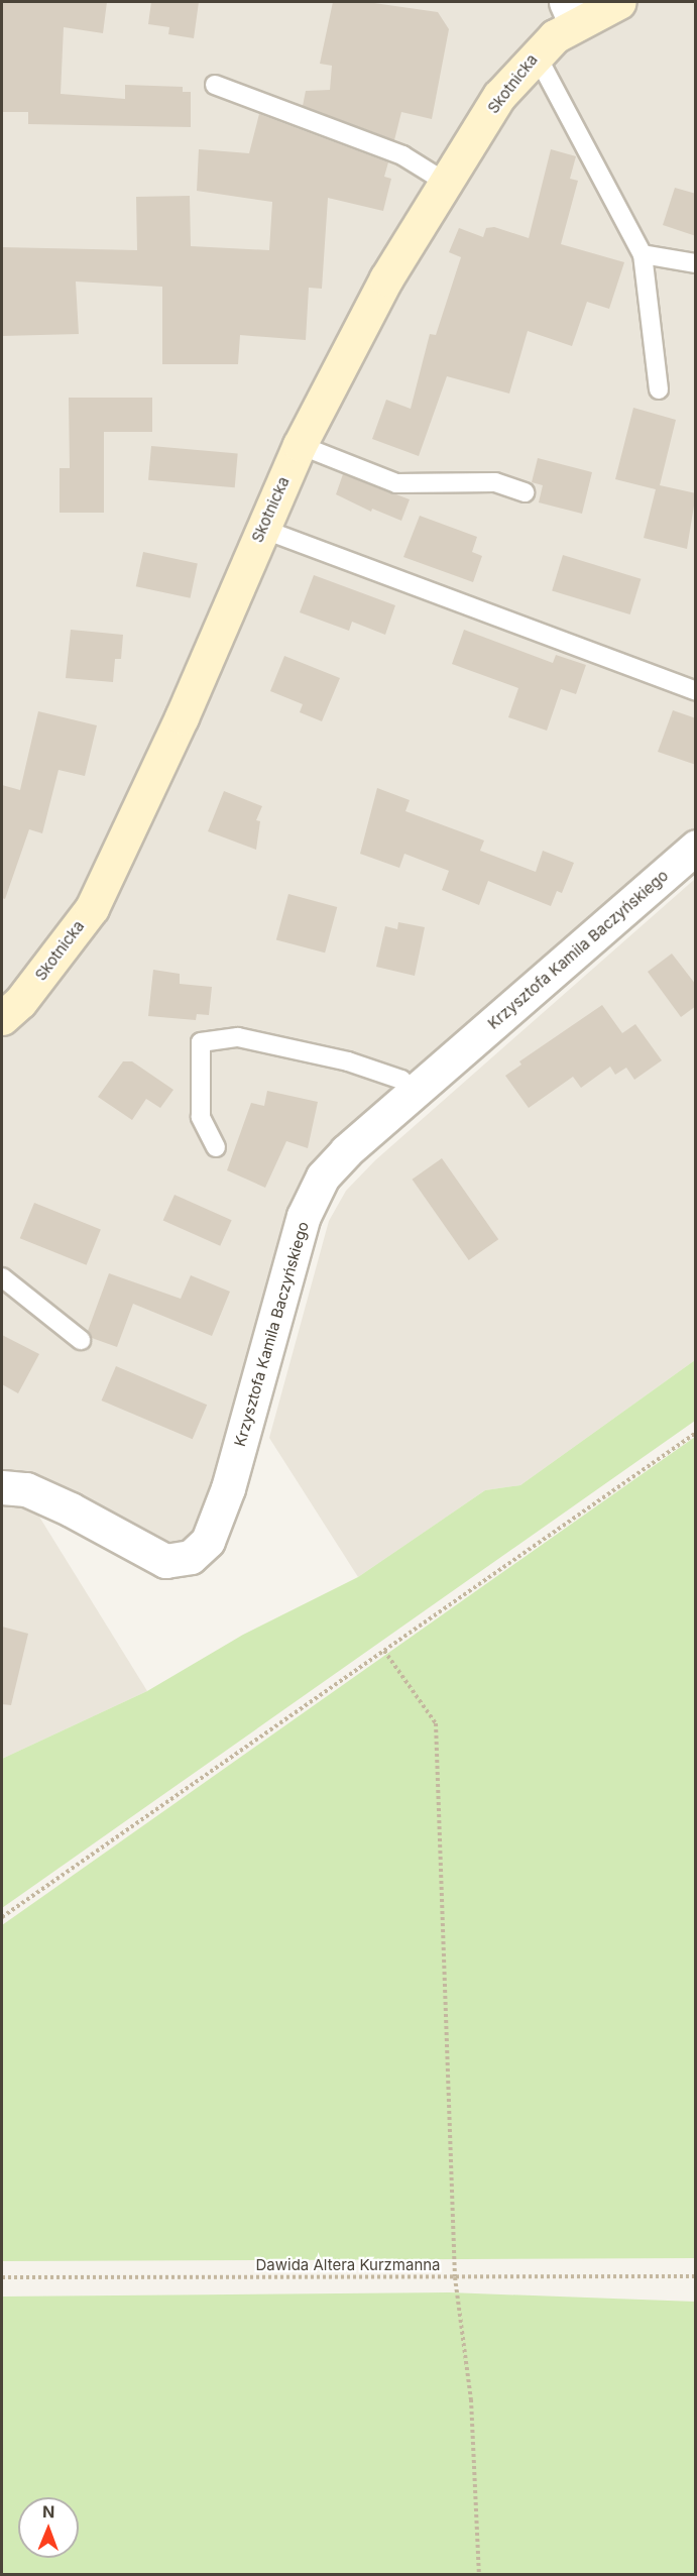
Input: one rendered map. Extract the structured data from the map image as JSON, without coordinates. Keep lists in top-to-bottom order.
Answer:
{
  "streets": {
    "main road": ["Skotnicka"],
    "street": ["Krzysztofa Kamila Baczyńskiego"],
    "path": ["Dawida Altera Kurzmanna"]
  },
  "north": "top"
}
